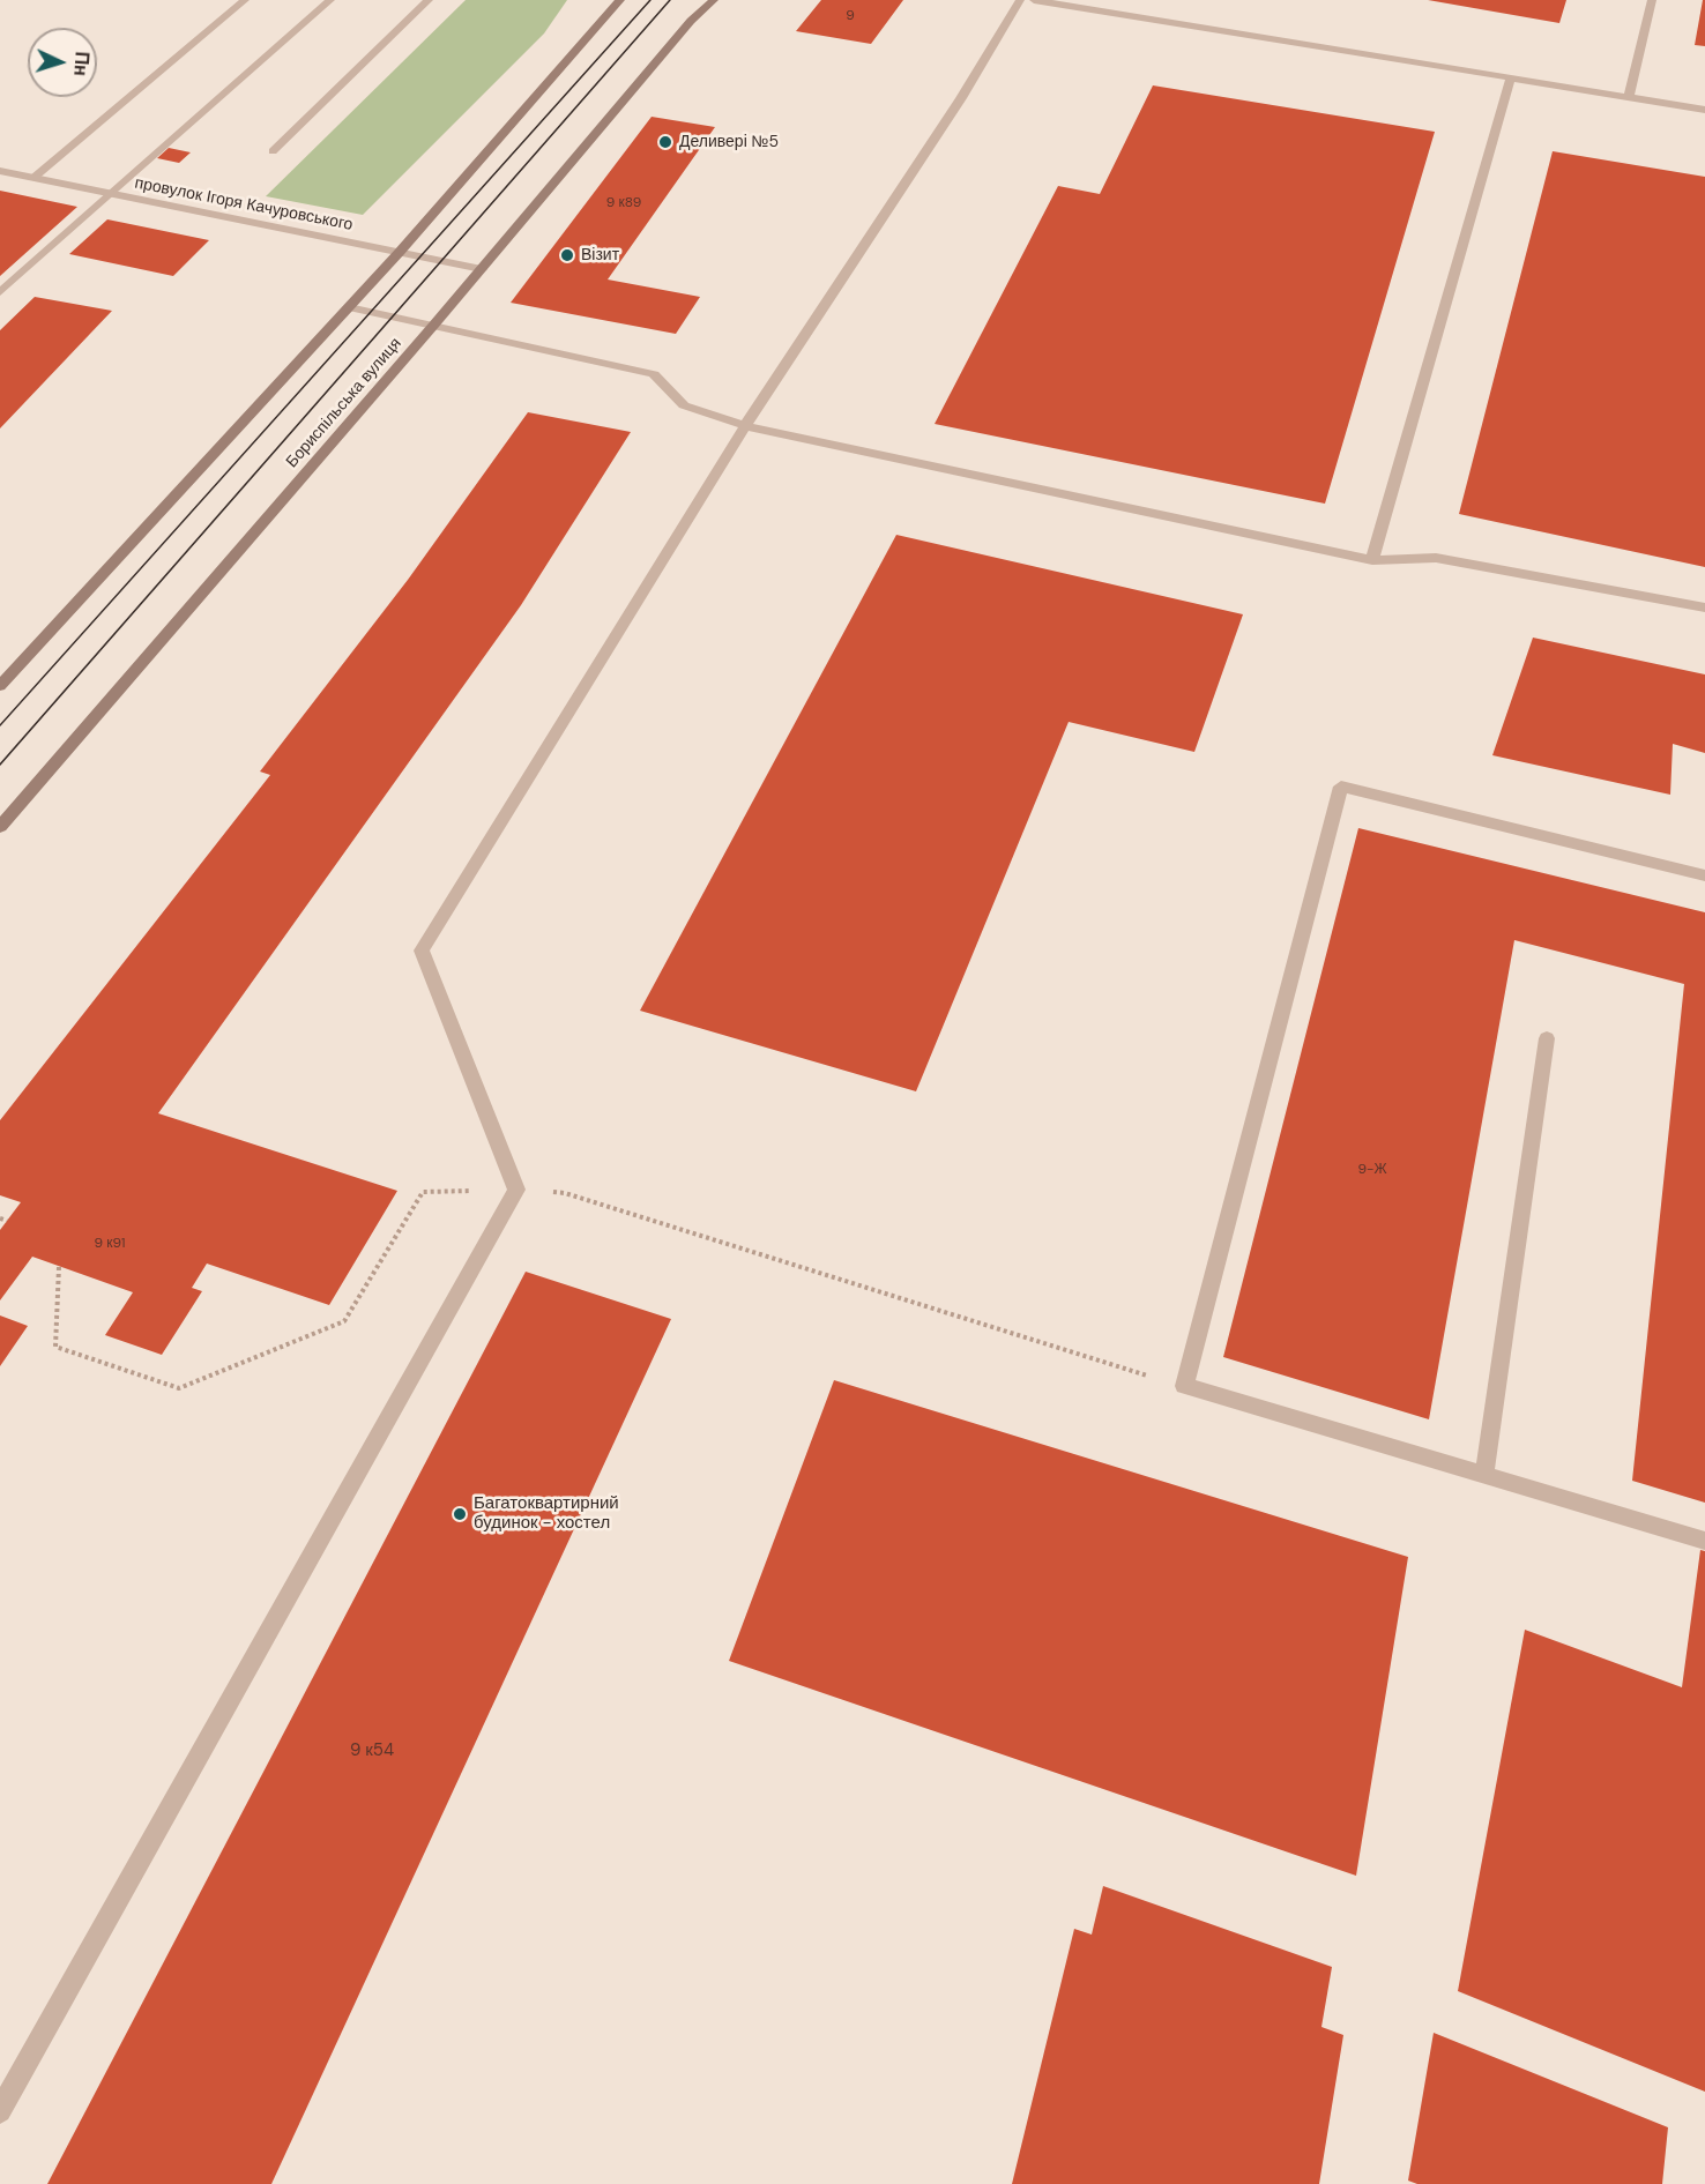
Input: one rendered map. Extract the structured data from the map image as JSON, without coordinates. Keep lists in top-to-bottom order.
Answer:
{
  "streets": {
    "main road": ["Бориспільська вулиця"],
    "street": ["провулок Ігоря Качуровського"]
  },
  "crossings": [
    ["провулок Ігоря Качуровського", "Бориспільська вулиця"]
  ],
  "places": ["Деливері №5", "Візит", "Багатоквартирний будинок - хостел"],
  "house_numbers": [
    "9",
    "9 к89",
    "9-Ж",
    "9 к91",
    "9 к54"
  ],
  "north": "right"
}
